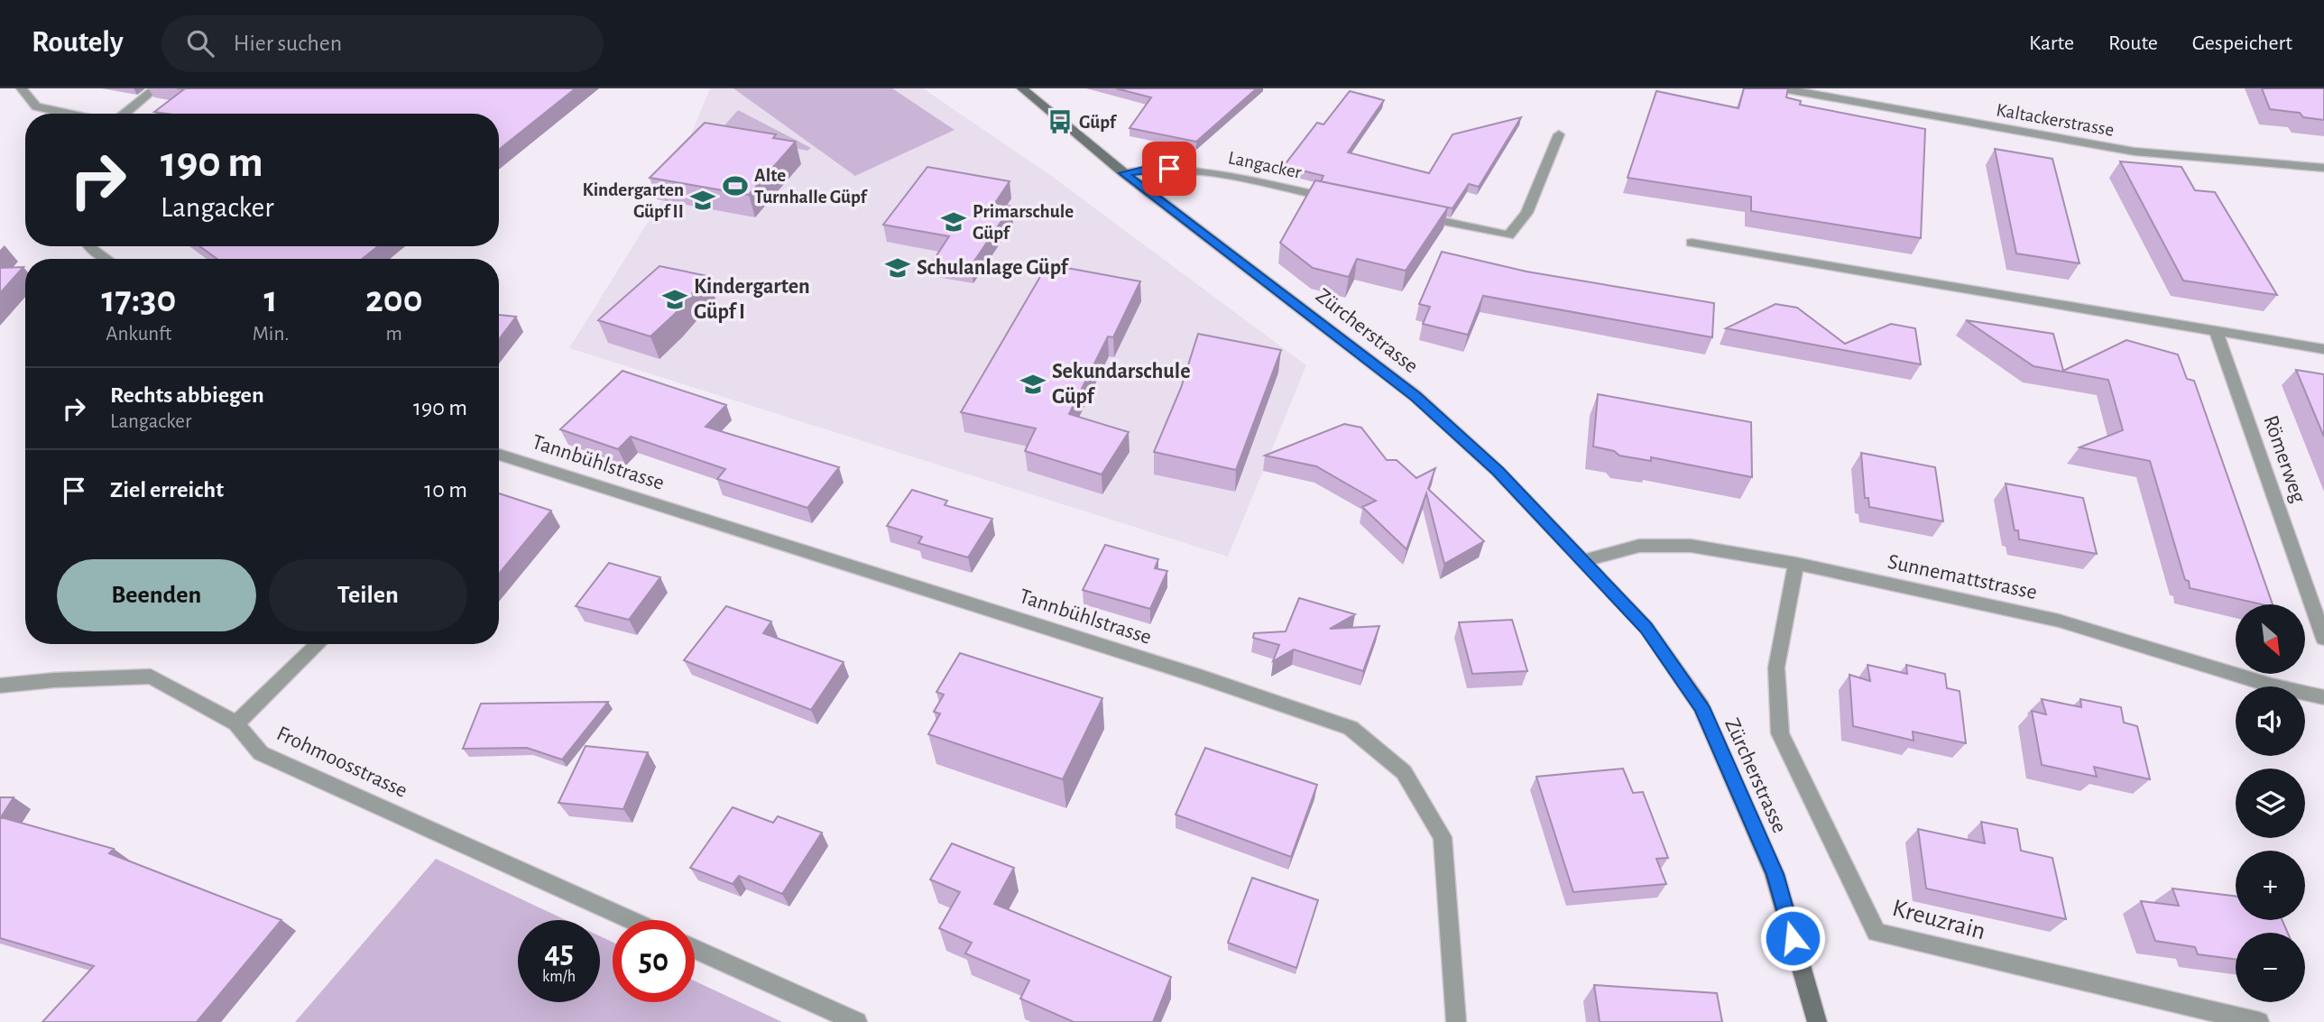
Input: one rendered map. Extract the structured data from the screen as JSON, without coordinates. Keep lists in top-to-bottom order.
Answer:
{
  "streets": {
    "main road": ["Zürcherstrasse"],
    "street": [
      "Kaltackerstrasse",
      "Langacker",
      "Römerweg",
      "Tannbühlstrasse",
      "Sunnemattstrasse",
      "Frohmoosstrasse",
      "Kreuzrain"
    ]
  },
  "crossings": [
    ["Langacker", "Zürcherstrasse"],
    ["Zürcherstrasse", "Sunnemattstrasse"],
    ["Sunnemattstrasse", "Kreuzrain"]
  ],
  "places": {
    "bus stop": ["Güpf"],
    "sports": ["Alte Turnhalle Güpf"],
    "school or university": [
      "Kindergarten Güpf II",
      "Primarschule Güpf",
      "Schulanlage Güpf",
      "Kindergarten Güpf I",
      "Sekundarschule Güpf"
    ]
  },
  "north": "bottom right",
  "page": {
    "header": "Routely",
    "search": "Hier suchen",
    "nav": ["Karte", "Route", "Gespeichert"],
    "turn": ["190 m", "Langacker"],
    "eta": [
      "17:30",
      "Ankunft",
      "1",
      "Min.",
      "200",
      "m"
    ],
    "list": [
      {
        "name": "Rechts abbiegen",
        "note": "Langacker",
        "value": "190 m"
      },
      {
        "name": "Ziel erreicht",
        "value": "10 m"
      }
    ],
    "buttons": ["Beenden", "Teilen"],
    "map_buttons": ["+", "−"],
    "speed": "45 km/h",
    "limit": "50"
  }
}
